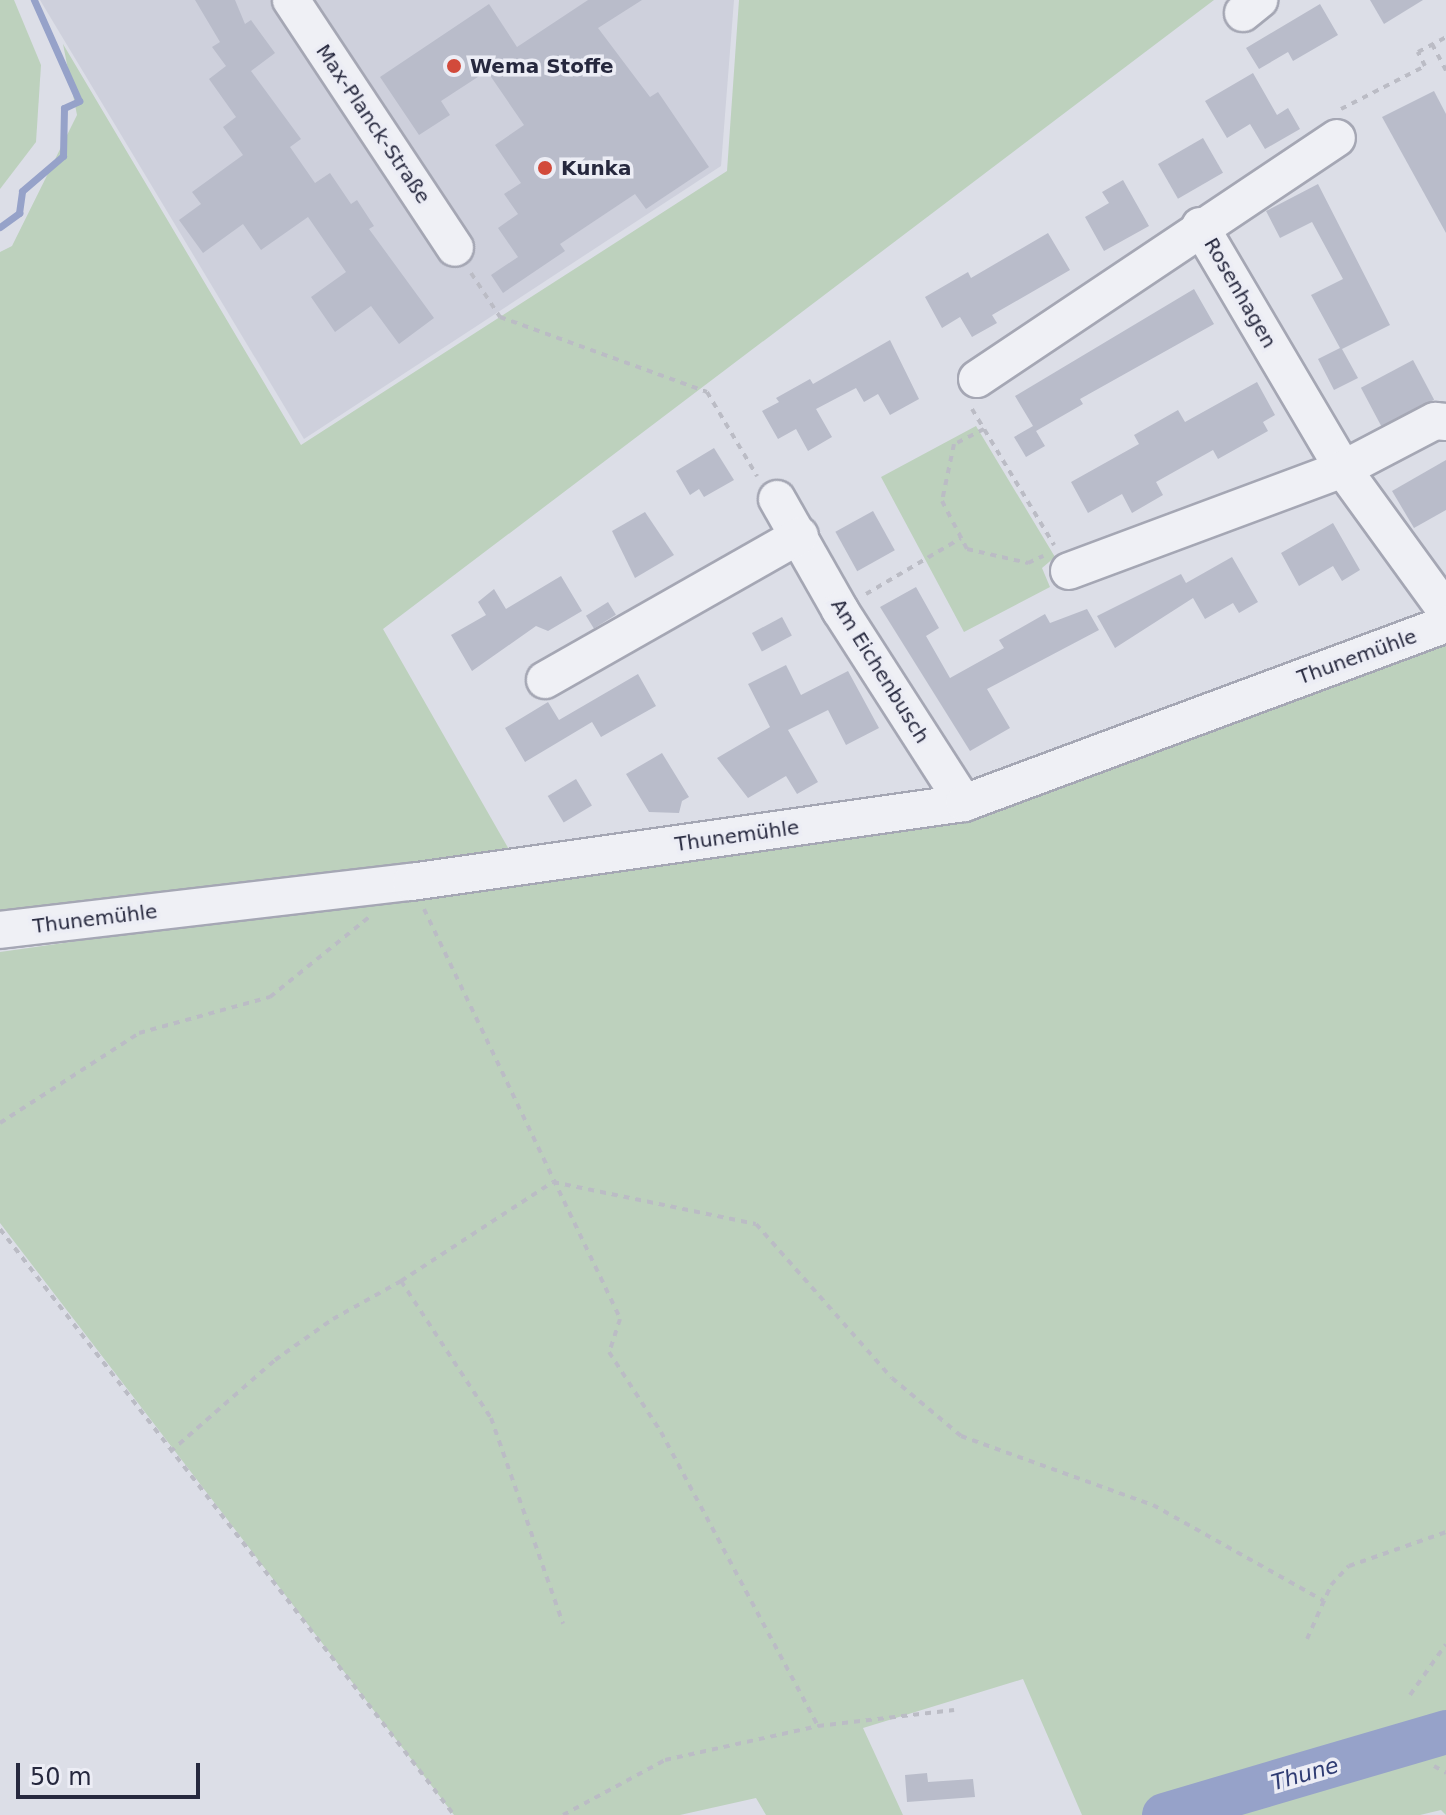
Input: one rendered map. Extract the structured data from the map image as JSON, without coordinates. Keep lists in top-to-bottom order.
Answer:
{
  "streets": {
    "street": [
      "Max-Planck-Straße",
      "Rosenhagen",
      "Thunemühle",
      "Am Eichenbusch"
    ]
  },
  "crossings": [
    ["Thunemühle", "Am Eichenbusch"]
  ],
  "water": ["Thune"],
  "places": ["Wema Stoffe", "Kunka"],
  "scale_bar": "50 m"
}
